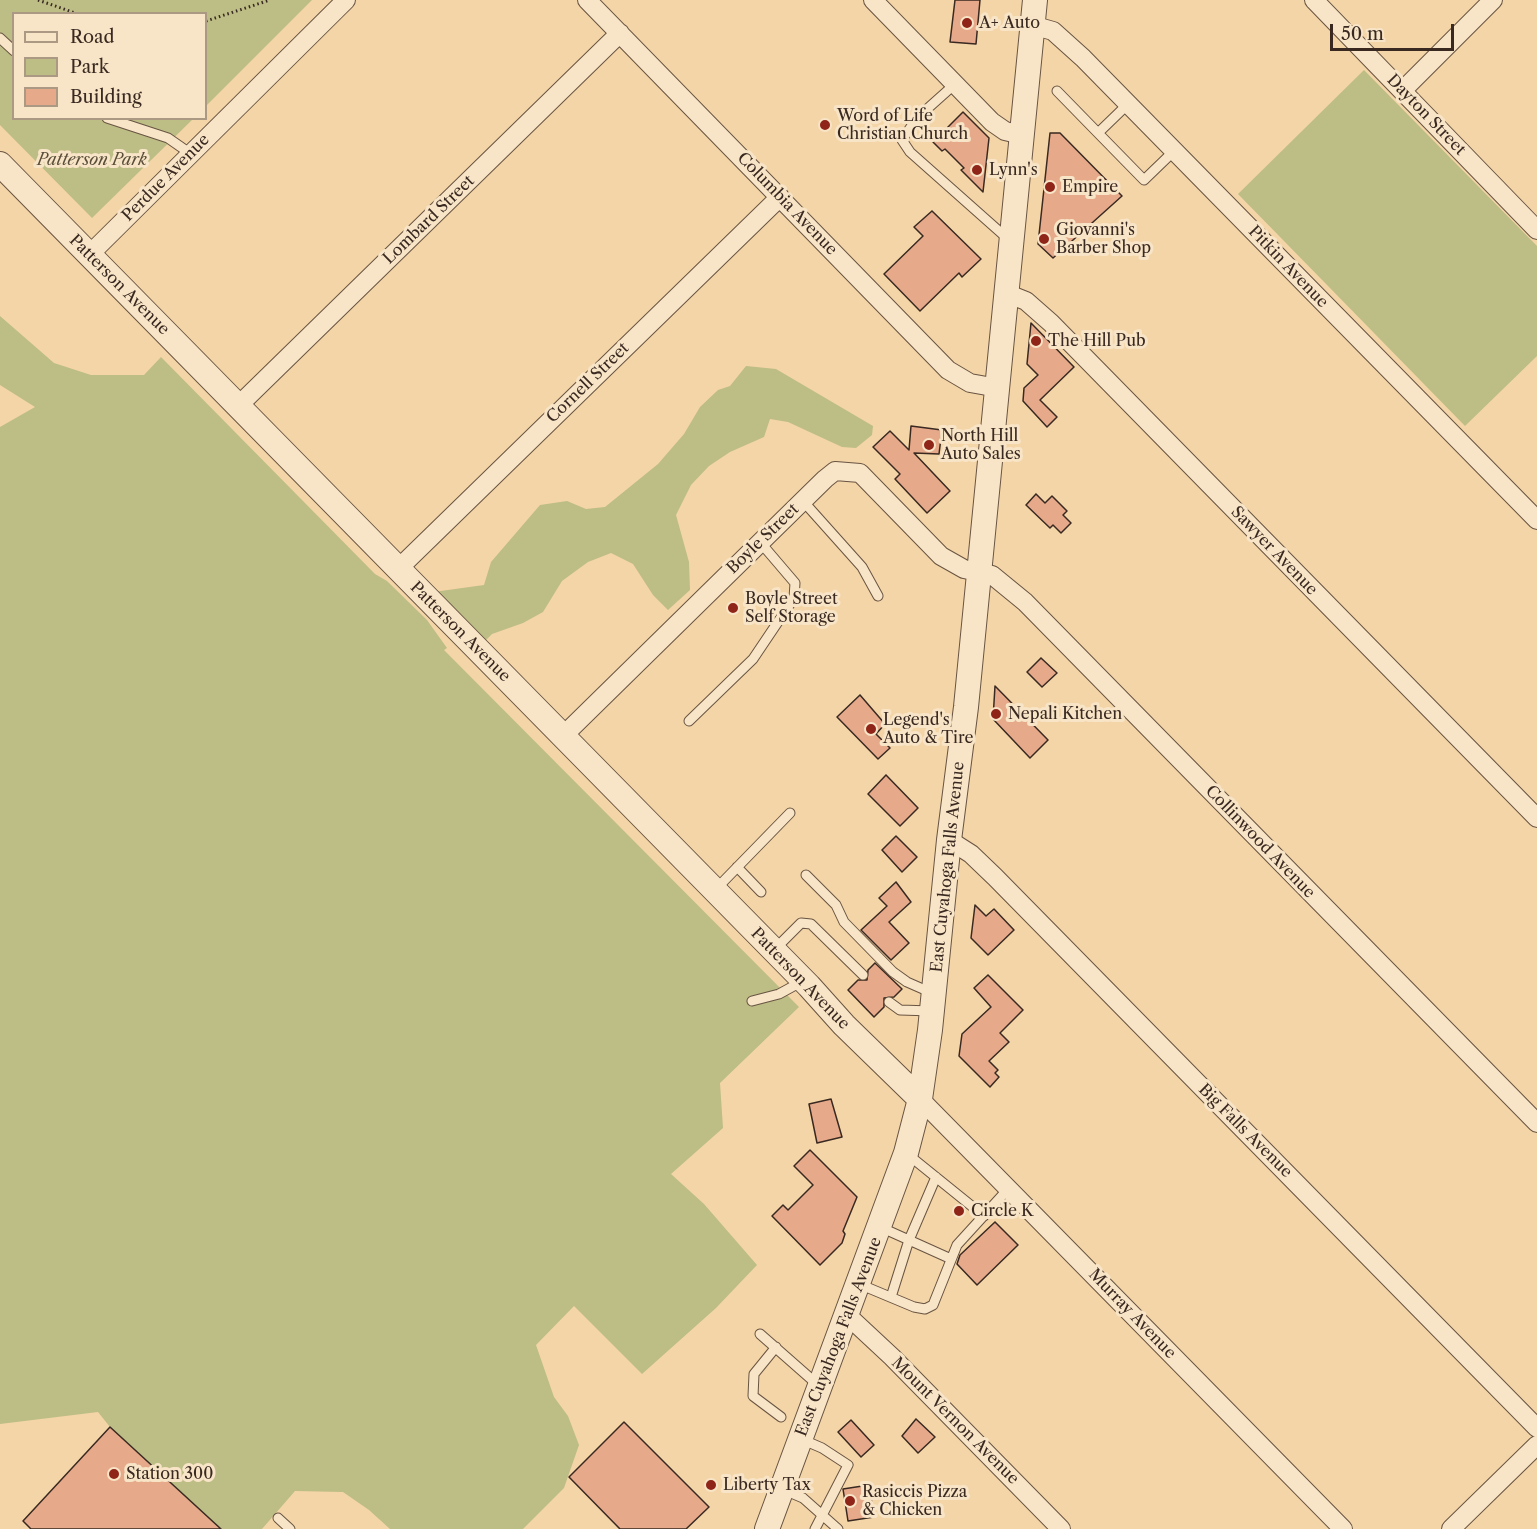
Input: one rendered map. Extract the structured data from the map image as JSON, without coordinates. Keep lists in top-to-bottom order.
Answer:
{
  "streets": {
    "street": [
      "Dayton Street",
      "Perdue Avenue",
      "Columbia Avenue",
      "Lombard Street",
      "Pitkin Avenue",
      "Patterson Avenue",
      "Cornell Street",
      "Boyle Street",
      "Sawyer Avenue",
      "Collinwood Avenue",
      "East Cuyahoga Falls Avenue",
      "Big Falls Avenue",
      "Murray Avenue",
      "Mount Vernon Avenue"
    ]
  },
  "crossings": [
    ["Perdue Avenue", "Patterson Avenue"],
    ["Columbia Avenue", "Lombard Street"],
    ["Columbia Avenue", "Cornell Street"],
    ["Columbia Avenue", "East Cuyahoga Falls Avenue"],
    ["Lombard Street", "Patterson Avenue"],
    ["Pitkin Avenue", "East Cuyahoga Falls Avenue"],
    ["Patterson Avenue", "Cornell Street"],
    ["Patterson Avenue", "Boyle Street"],
    ["Patterson Avenue", "East Cuyahoga Falls Avenue"],
    ["Patterson Avenue", "Murray Avenue"],
    ["Boyle Street", "Collinwood Avenue"],
    ["Boyle Street", "East Cuyahoga Falls Avenue"],
    ["Sawyer Avenue", "East Cuyahoga Falls Avenue"],
    ["Collinwood Avenue", "East Cuyahoga Falls Avenue"],
    ["East Cuyahoga Falls Avenue", "Big Falls Avenue"],
    ["East Cuyahoga Falls Avenue", "Murray Avenue"],
    ["East Cuyahoga Falls Avenue", "Mount Vernon Avenue"]
  ],
  "parks": ["Patterson Park"],
  "places": [
    "A+ Auto",
    "Word of Life Christian Church",
    "Lynn's",
    "Empire",
    "Giovanni's Barber Shop",
    "The Hill Pub",
    "North Hill Auto Sales",
    "Boyle Street Self Storage",
    "Nepali Kitchen",
    "Legend's Auto & Tire",
    "Circle K",
    "Station 300",
    "Liberty Tax",
    "Rasiccis Pizza & Chicken"
  ],
  "legend": ["Road", "Park", "Building"],
  "scale_bar": "50 m"
}
